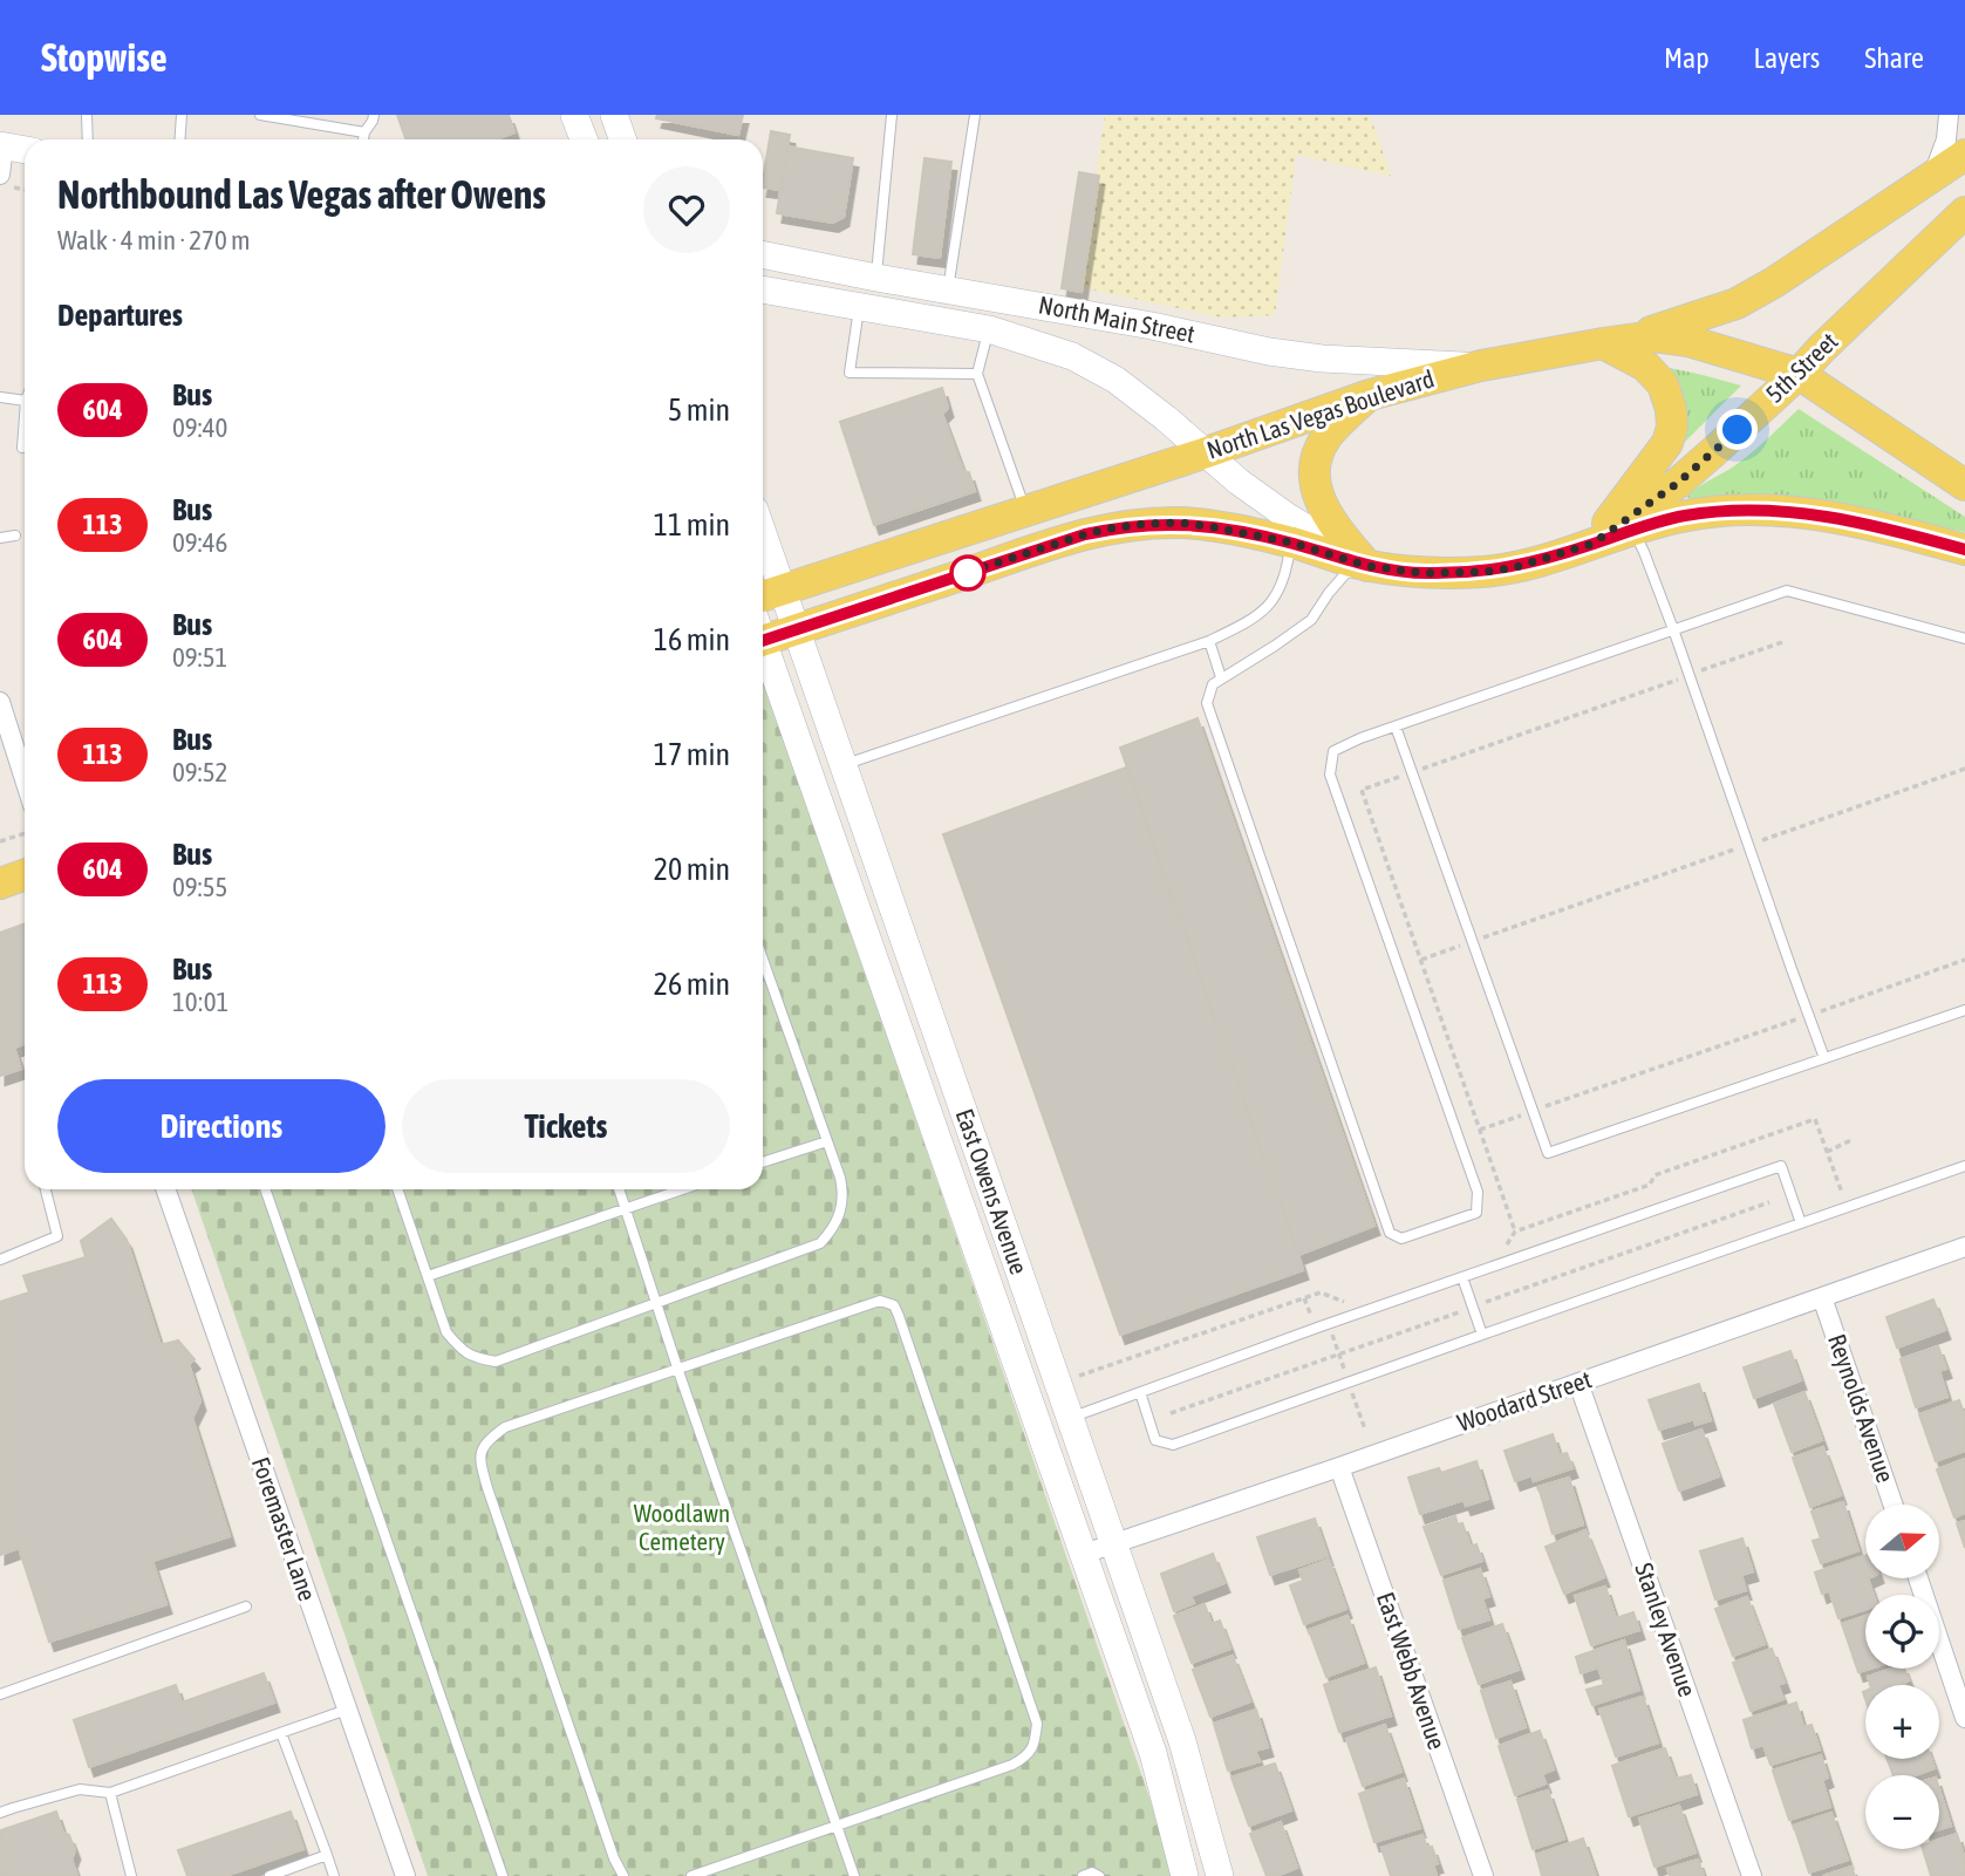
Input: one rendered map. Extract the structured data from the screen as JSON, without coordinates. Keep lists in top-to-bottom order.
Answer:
{
  "streets": {
    "main road": [
      "North Main Street",
      "5th Street",
      "North Las Vegas Boulevard",
      "East Owens Avenue"
    ],
    "street": [
      "Woodard Street",
      "Reynolds Avenue",
      "Foremaster Lane",
      "Stanley Avenue",
      "East Webb Avenue"
    ]
  },
  "crossings": [
    ["North Main Street", "North Las Vegas Boulevard"],
    ["5th Street", "North Las Vegas Boulevard"],
    ["North Las Vegas Boulevard", "East Owens Avenue"],
    ["East Owens Avenue", "Woodard Street"],
    ["Woodard Street", "Reynolds Avenue"],
    ["Woodard Street", "Stanley Avenue"],
    ["Woodard Street", "East Webb Avenue"]
  ],
  "parks": ["Woodlawn Cemetery"],
  "lines": ["bus line 604"],
  "north": "right",
  "page": {
    "header": "Stopwise",
    "nav": ["Map", "Layers", "Share"],
    "heading": [
      ["Northbound Las Vegas after Owens", "Walk · 4 min · 270 m"],
      "Departures"
    ],
    "list": [
      {
        "mark": "604",
        "name": "Bus",
        "note": "09:40",
        "value": "5 min"
      },
      {
        "mark": "113",
        "name": "Bus",
        "note": "09:46",
        "value": "11 min"
      },
      {
        "mark": "604",
        "name": "Bus",
        "note": "09:51",
        "value": "16 min"
      },
      {
        "mark": "113",
        "name": "Bus",
        "note": "09:52",
        "value": "17 min"
      },
      {
        "mark": "604",
        "name": "Bus",
        "note": "09:55",
        "value": "20 min"
      },
      {
        "mark": "113",
        "name": "Bus",
        "note": "10:01",
        "value": "26 min"
      }
    ],
    "buttons": ["Directions", "Tickets"],
    "map_buttons": ["+", "−"]
  }
}
